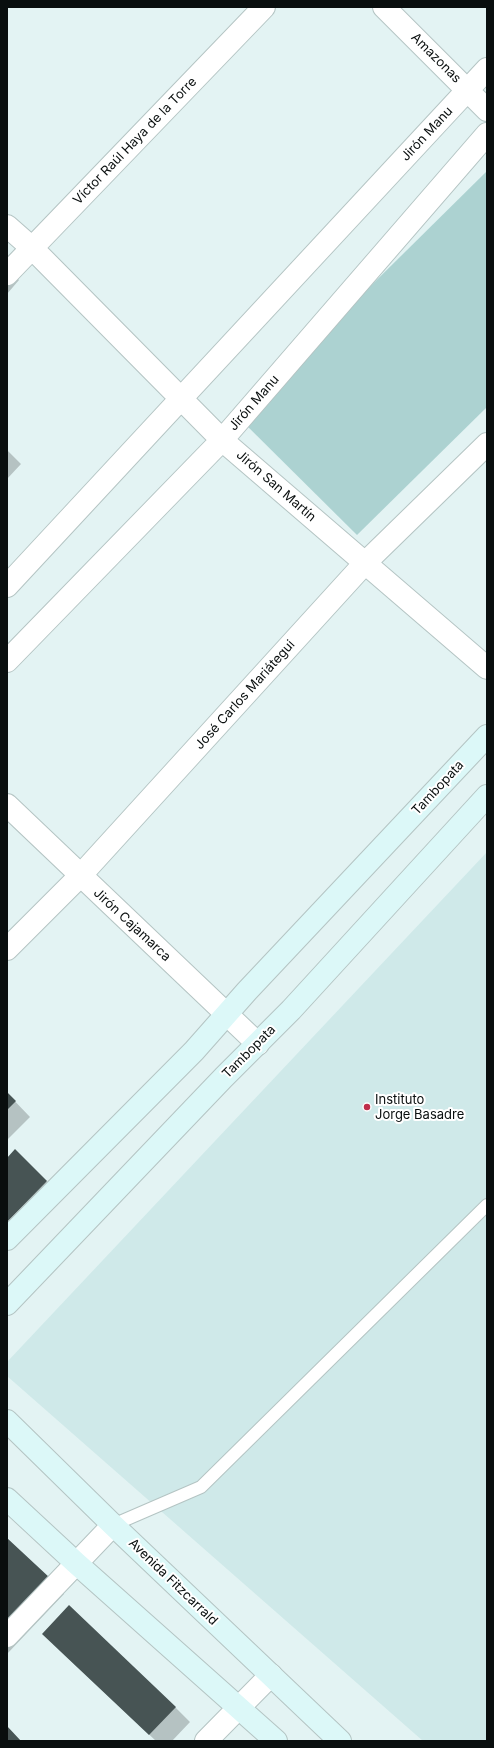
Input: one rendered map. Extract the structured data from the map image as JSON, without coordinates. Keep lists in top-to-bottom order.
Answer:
{
  "streets": {
    "main road": ["Tambopata", "Avenida Fitzcarrald"],
    "street": [
      "Amazonas",
      "Jirón Manu",
      "Víctor Raúl Haya de la Torre",
      "Jirón San Martín",
      "José Carlos Mariátegui",
      "Jirón Cajamarca"
    ]
  },
  "crossings": [
    ["Amazonas", "Jirón Manu"],
    ["Jirón Manu", "Jirón San Martín"],
    ["Víctor Raúl Haya de la Torre", "Jirón San Martín"],
    ["Jirón San Martín", "José Carlos Mariátegui"],
    ["José Carlos Mariátegui", "Jirón Cajamarca"],
    ["Tambopata", "Jirón Cajamarca"]
  ],
  "places": ["Instituto Jorge Basadre"]
}
